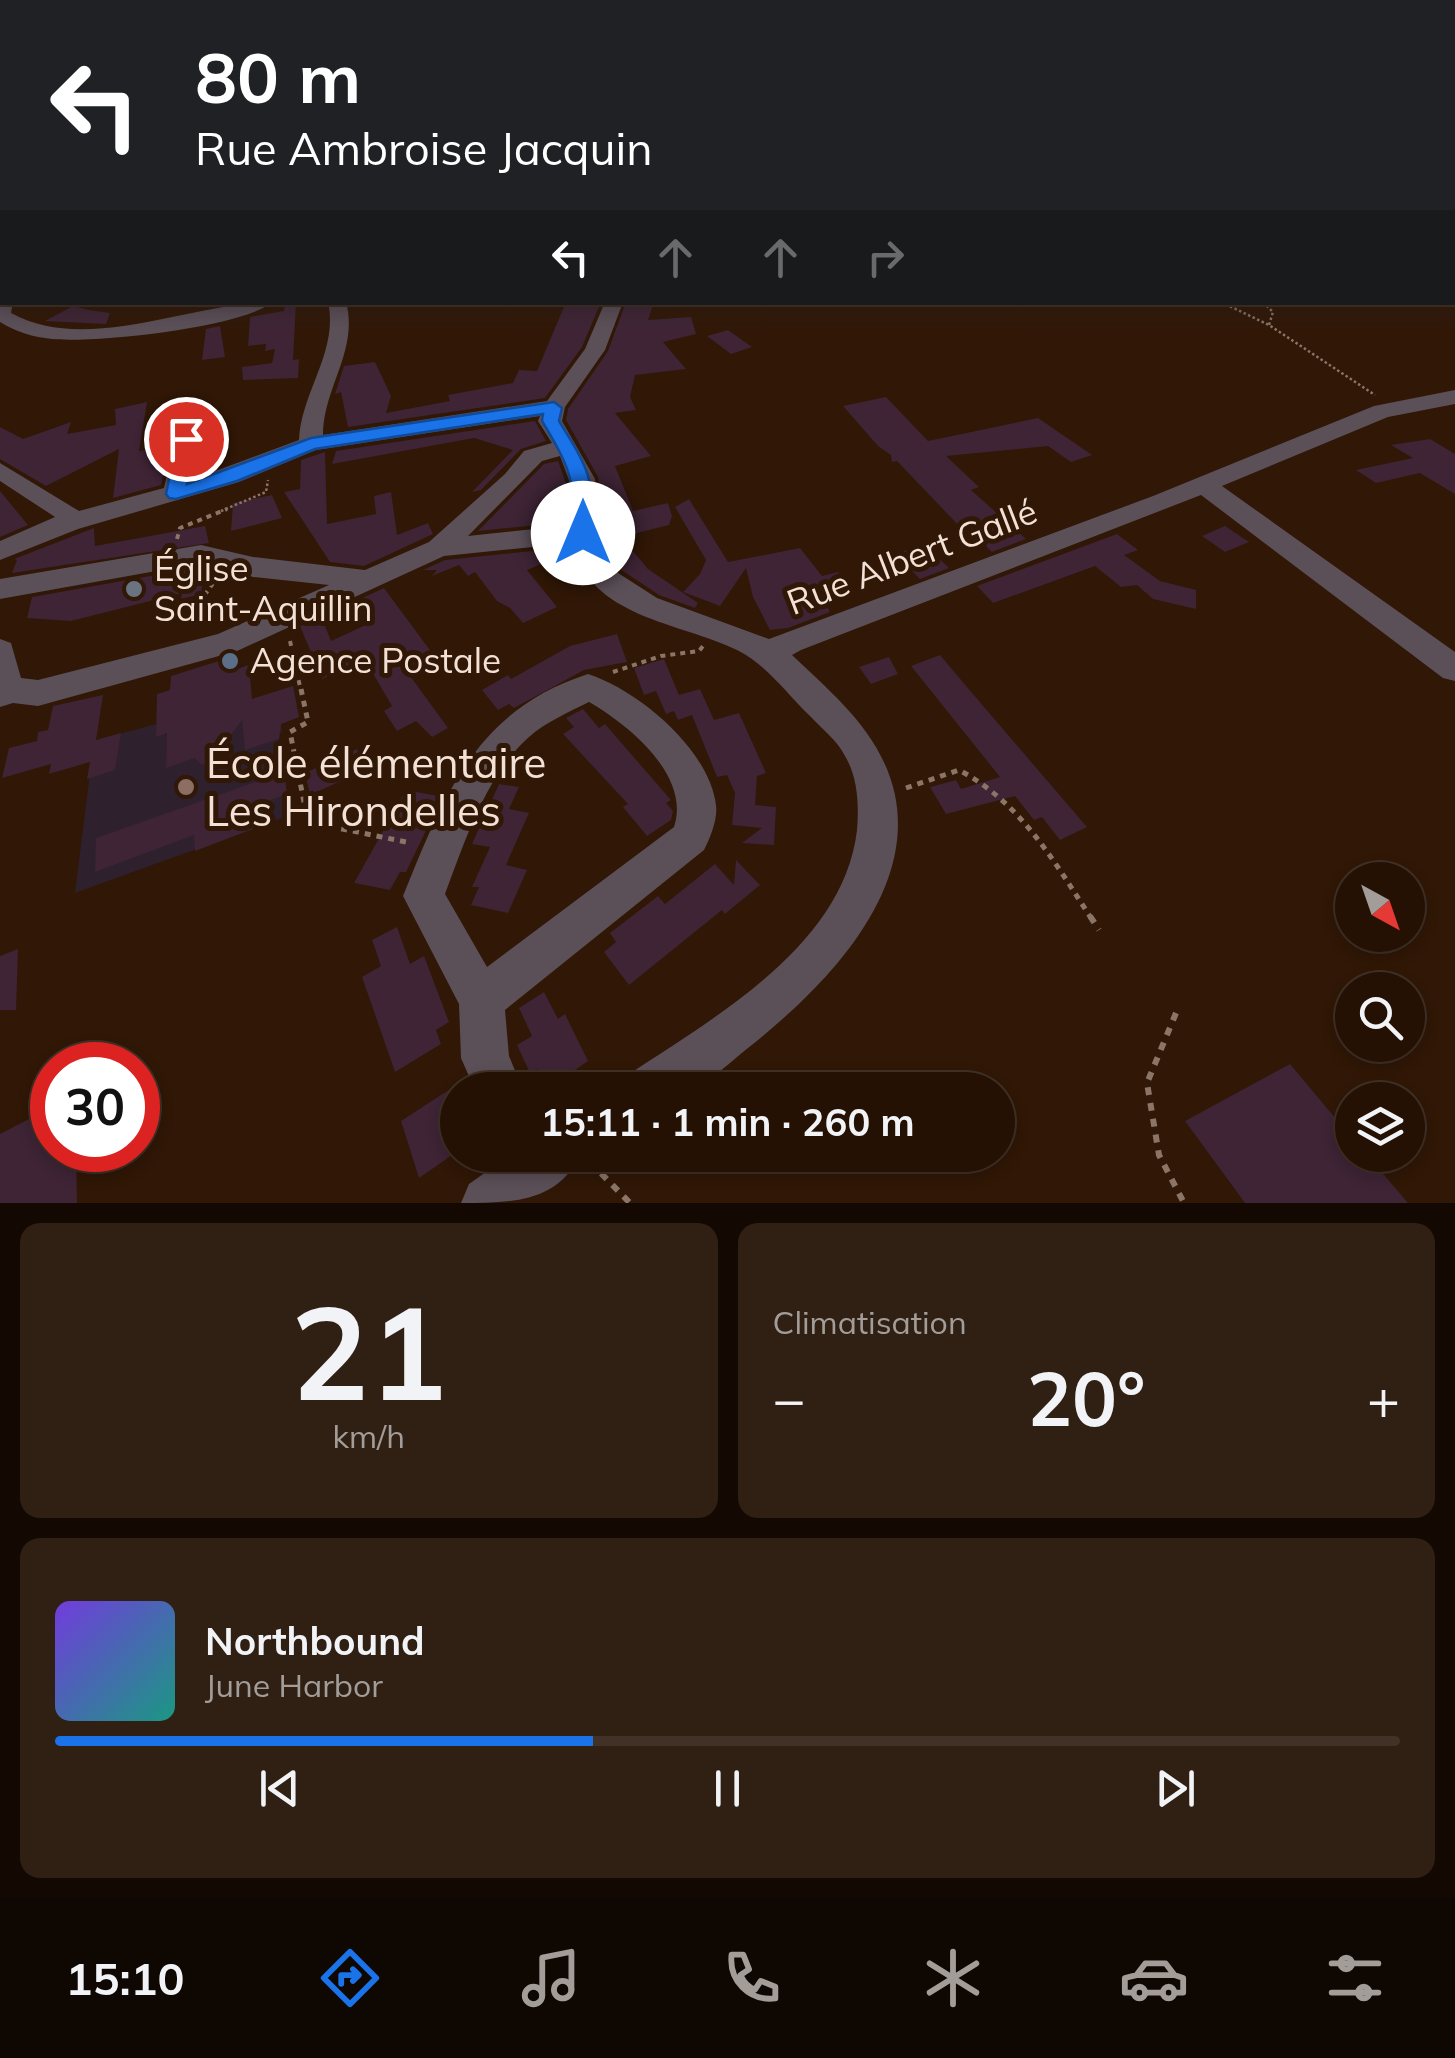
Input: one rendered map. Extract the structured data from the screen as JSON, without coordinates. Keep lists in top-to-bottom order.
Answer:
{
  "streets": {
    "street": ["Rue Albert Gallé"]
  },
  "places": ["Église Saint-Aquillin", "Agence Postale", "École élémentaire Les Hirondelles"],
  "north": "bottom right",
  "page": {
    "turn": ["80 m", "Rue Ambroise Jacquin"],
    "limit": "30",
    "trip": "15:11 · 1 min · 260 m",
    "tile": [
      ["21", "km/h"],
      "Climatisation"
    ],
    "heat": ["−", "20°", "+"],
    "song": ["Northbound", "June Harbor"],
    "tabs": "15:10"
  }
}
